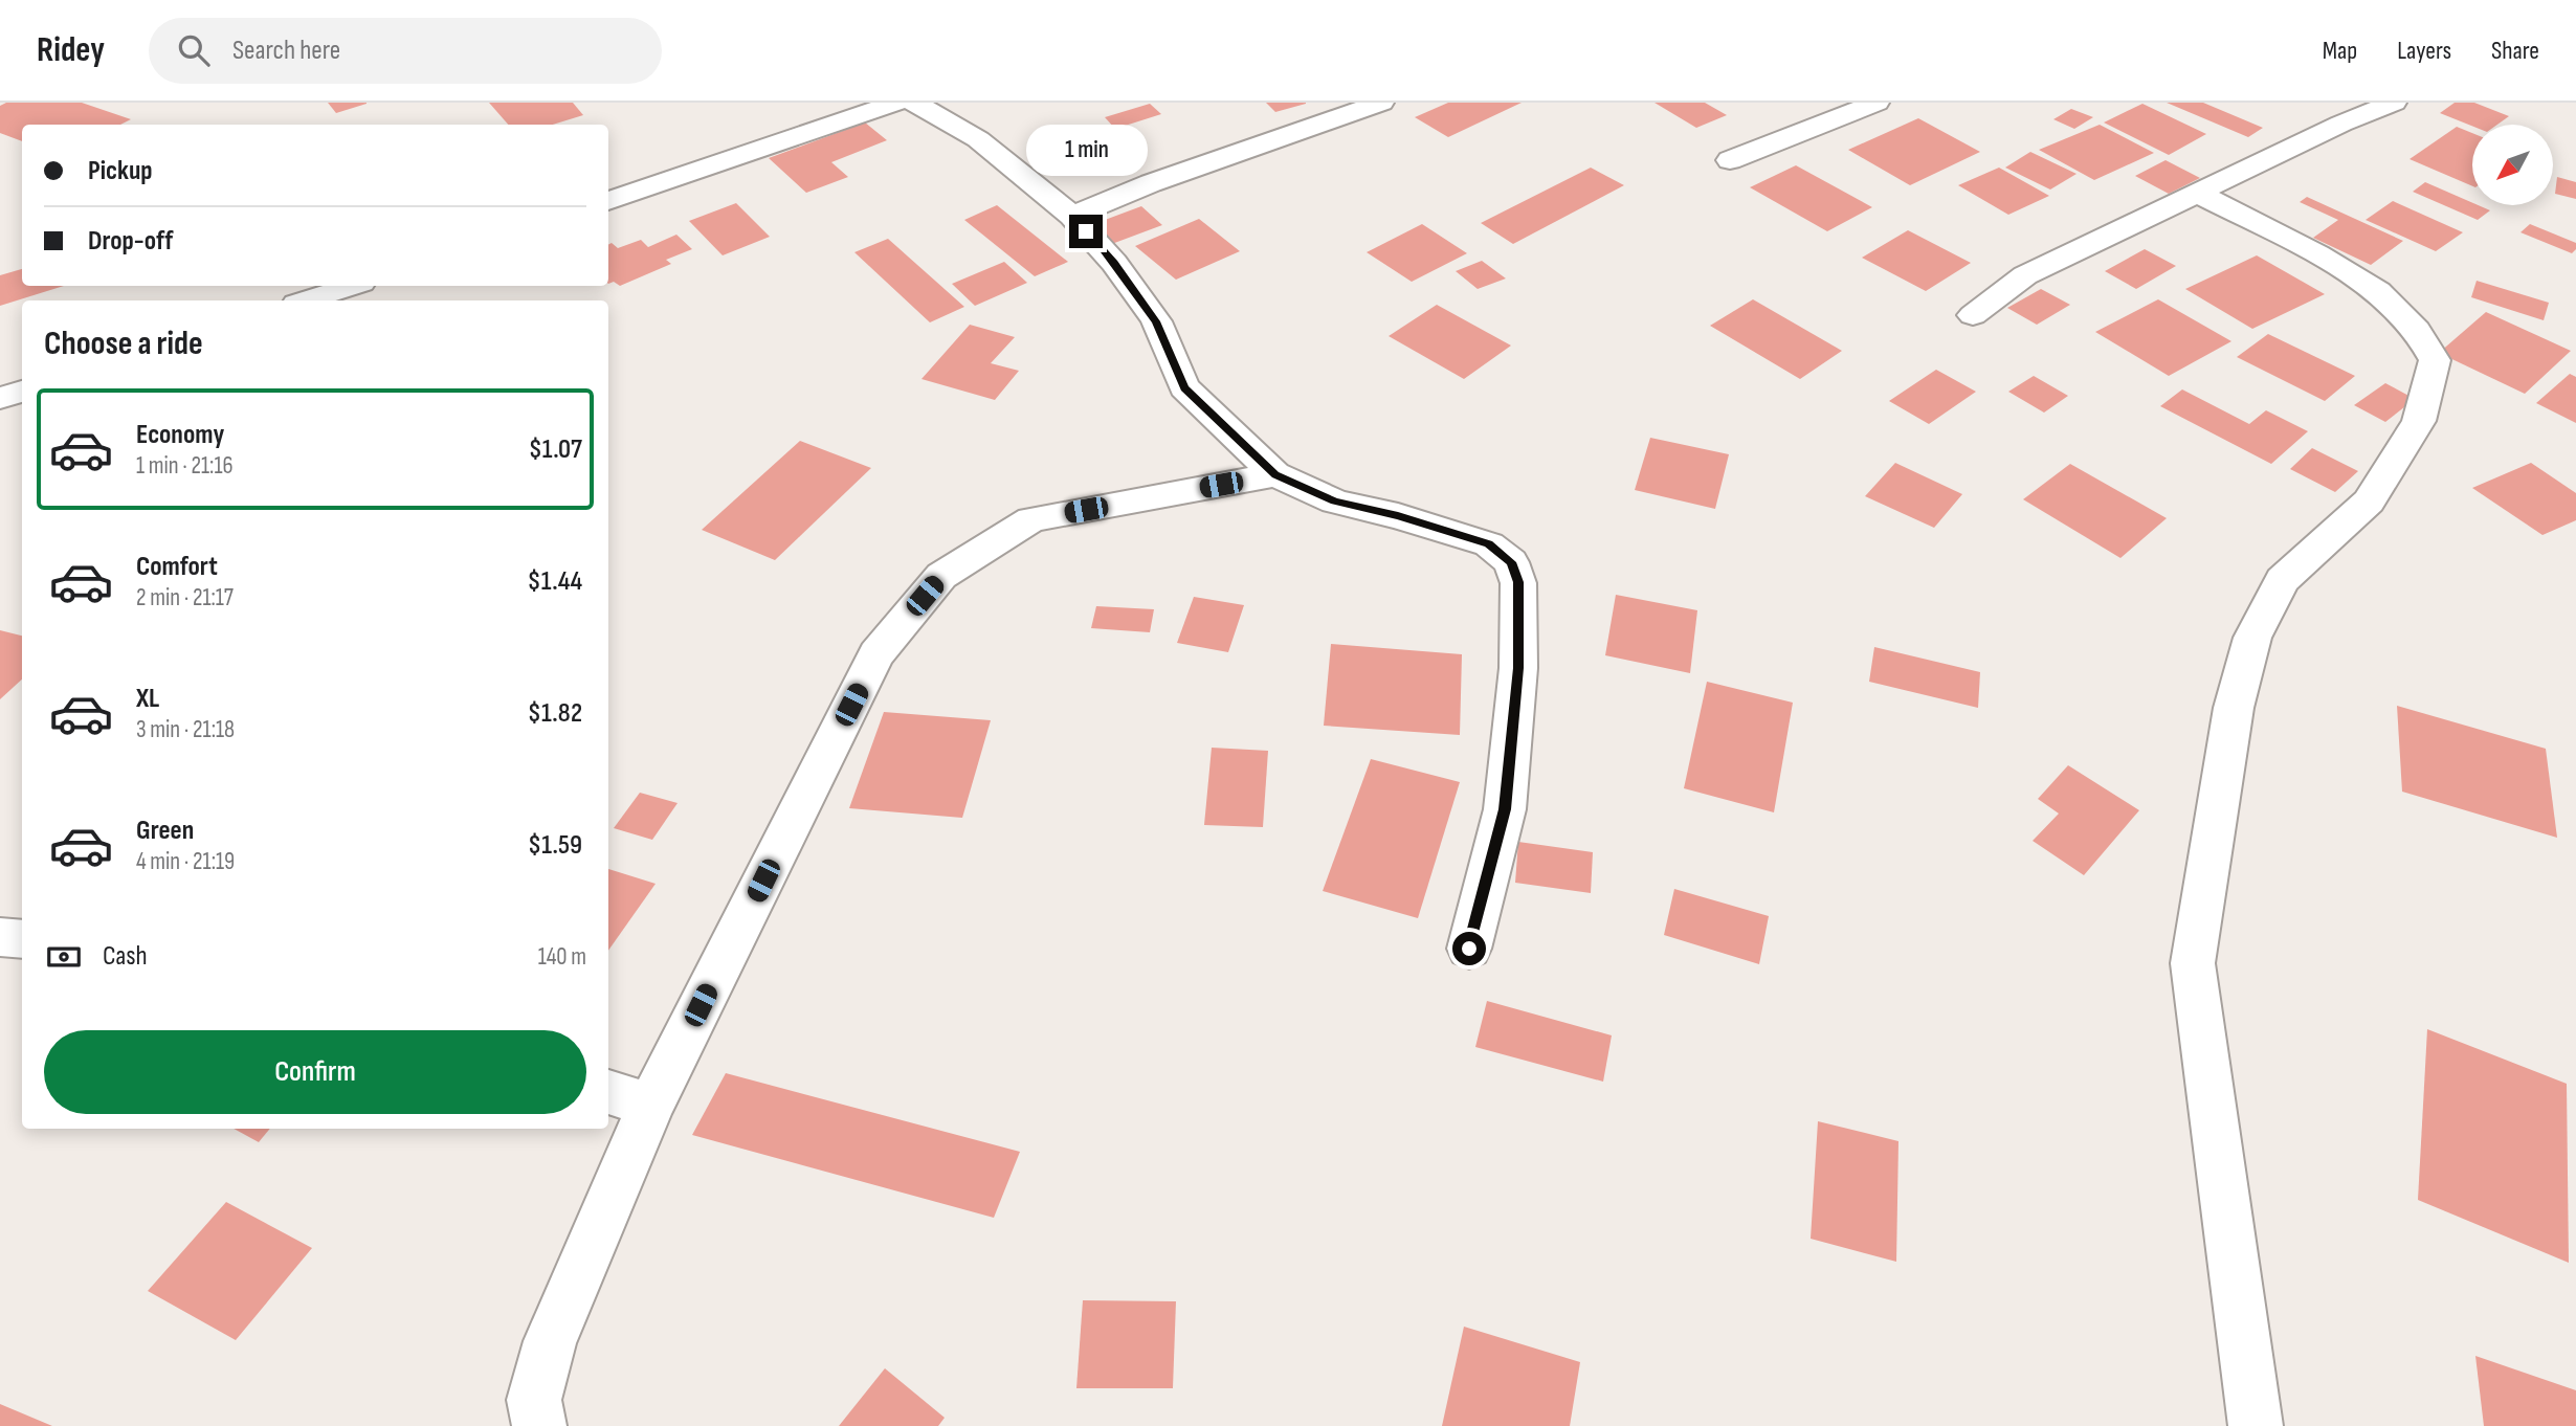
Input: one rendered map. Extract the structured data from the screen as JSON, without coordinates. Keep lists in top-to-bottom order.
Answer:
{
  "north": "bottom left",
  "page": {
    "header": "Ridey",
    "search": "Search here",
    "nav": ["Map", "Layers", "Share"],
    "bubble": "1 min",
    "banner": ["Pickup", "Drop-off"],
    "heading": "Choose a ride",
    "list": [
      {
        "name": "Economy",
        "note": "1 min · 21:16",
        "value": "$1.07"
      },
      {
        "name": "Comfort",
        "note": "2 min · 21:17",
        "value": "$1.44"
      },
      {
        "name": "XL",
        "note": "3 min · 21:18",
        "value": "$1.82"
      },
      {
        "name": "Green",
        "note": "4 min · 21:19",
        "value": "$1.59"
      }
    ],
    "pay": ["Cash", "140 m"],
    "buttons": "Confirm"
  }
}
